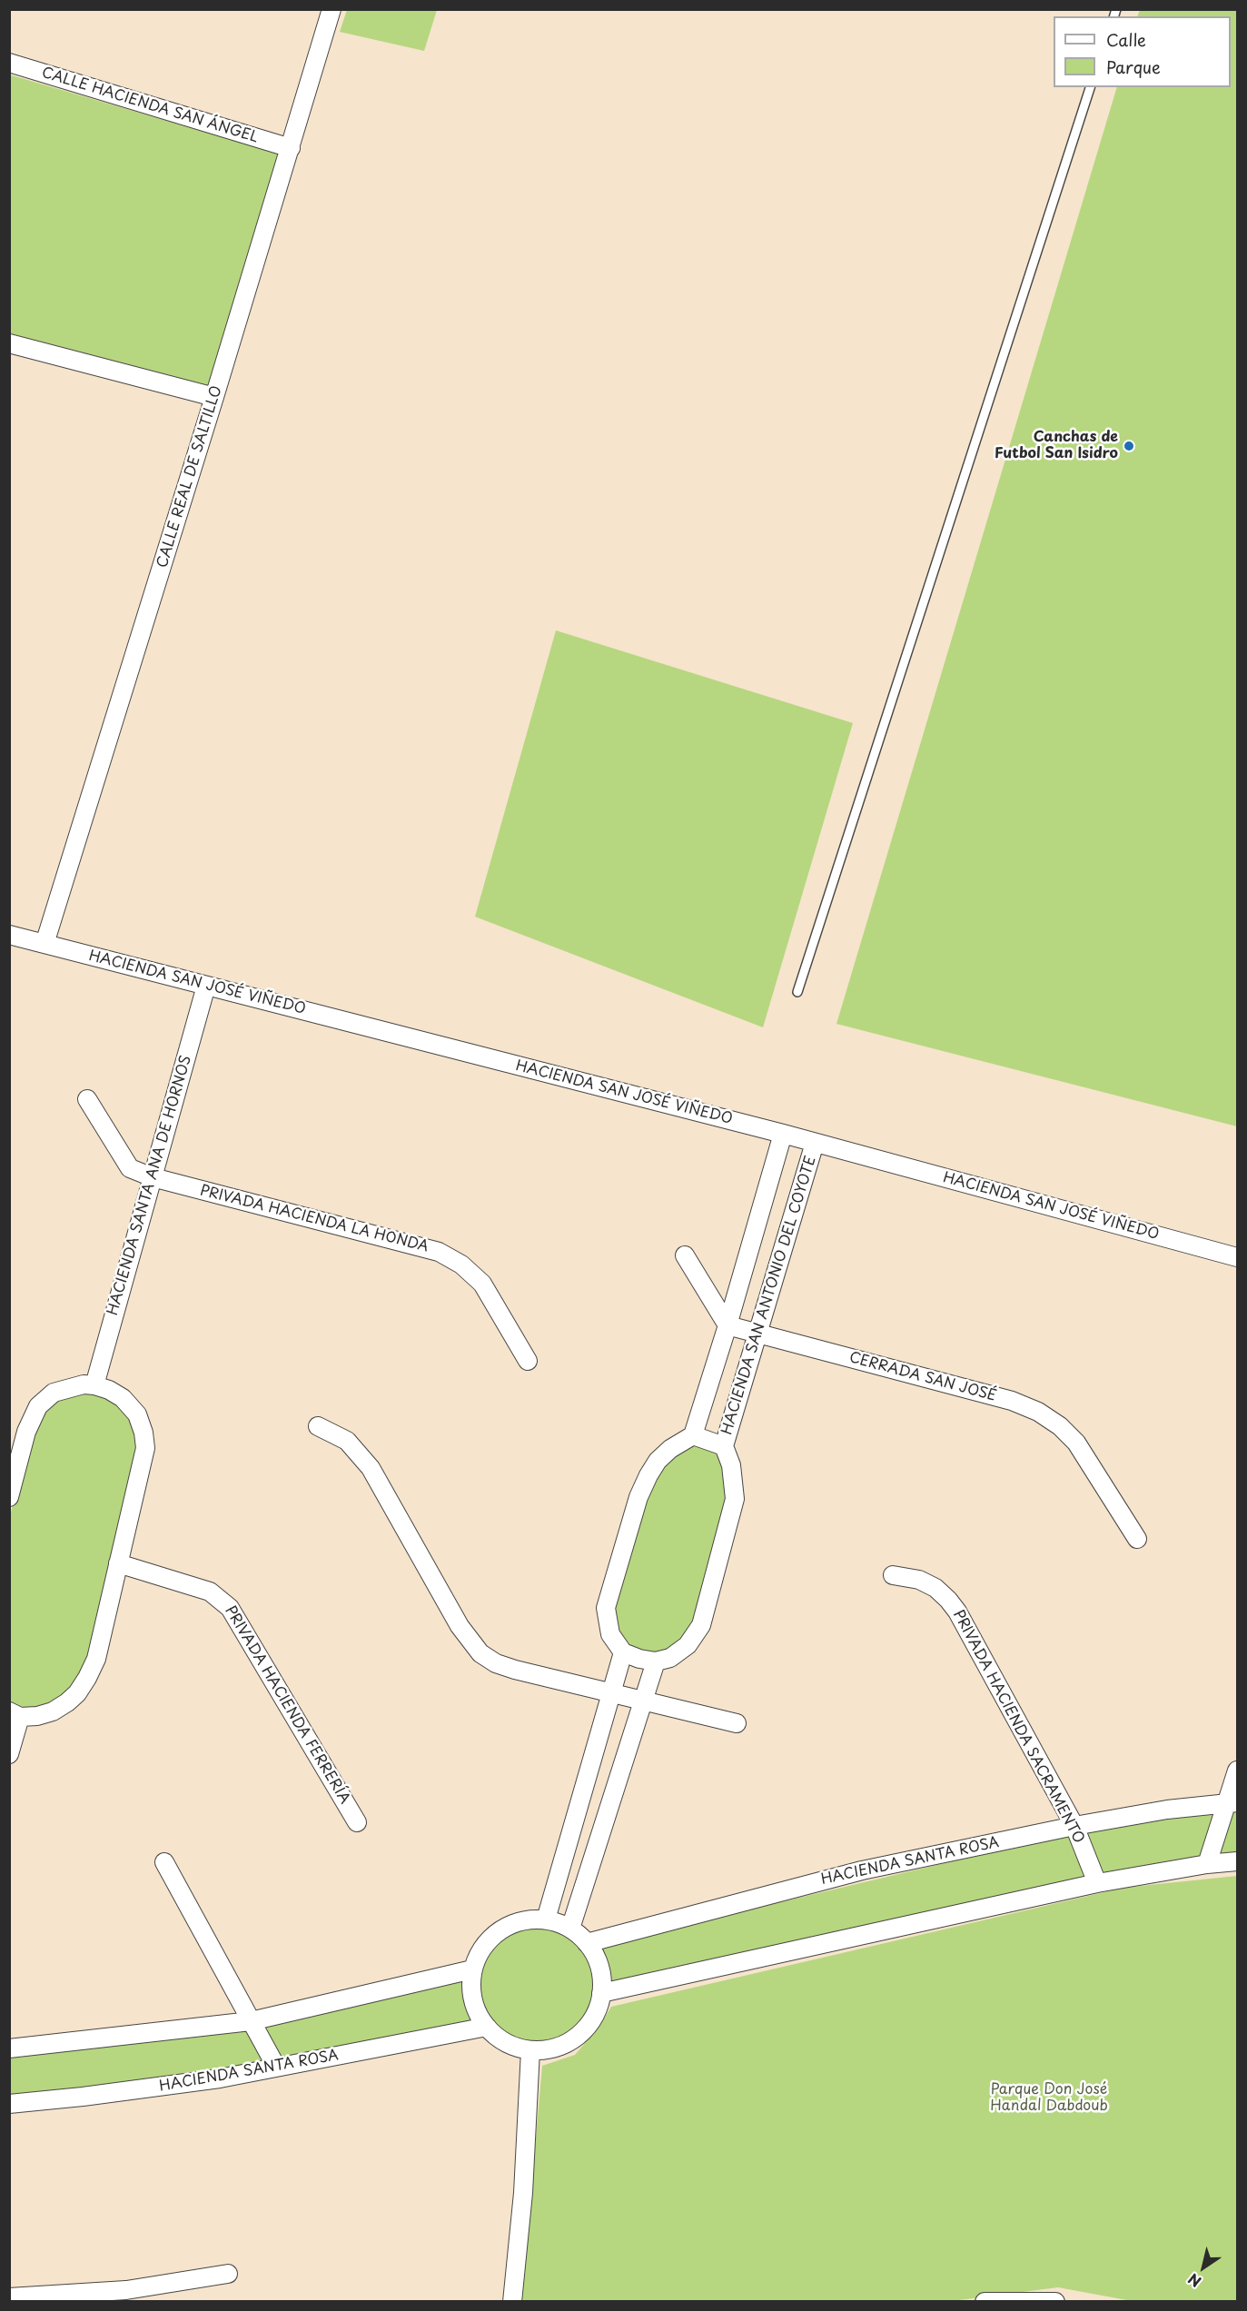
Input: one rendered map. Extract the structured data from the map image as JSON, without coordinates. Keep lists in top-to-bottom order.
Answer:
{
  "streets": {
    "street": [
      "CALLE HACIENDA SAN ÁNGEL",
      "CALLE REAL DE SALTILLO",
      "HACIENDA SAN JOSÉ VIÑEDO",
      "HACIENDA SANTA ANA DE HORNOS",
      "PRIVADA HACIENDA LA HONDA",
      "HACIENDA SAN ANTONIO DEL COYOTE",
      "CERRADA SAN JOSÉ",
      "PRIVADA HACIENDA FERRERÍA",
      "PRIVADA HACIENDA SACRAMENTO",
      "HACIENDA SANTA ROSA"
    ]
  },
  "crossings": [
    ["CALLE HACIENDA SAN ÁNGEL", "CALLE REAL DE SALTILLO"],
    ["CALLE REAL DE SALTILLO", "HACIENDA SAN JOSÉ VIÑEDO"],
    ["HACIENDA SAN JOSÉ VIÑEDO", "HACIENDA SANTA ANA DE HORNOS"],
    ["HACIENDA SAN JOSÉ VIÑEDO", "HACIENDA SAN ANTONIO DEL COYOTE"],
    ["HACIENDA SANTA ANA DE HORNOS", "PRIVADA HACIENDA LA HONDA"],
    ["HACIENDA SAN ANTONIO DEL COYOTE", "CERRADA SAN JOSÉ"],
    ["PRIVADA HACIENDA SACRAMENTO", "HACIENDA SANTA ROSA"]
  ],
  "parks": ["Parque Don José Handal Dabdoub"],
  "places": ["Canchas de Futbol San Isidro"],
  "legend": ["Calle", "Parque"],
  "north": "bottom left"
}
